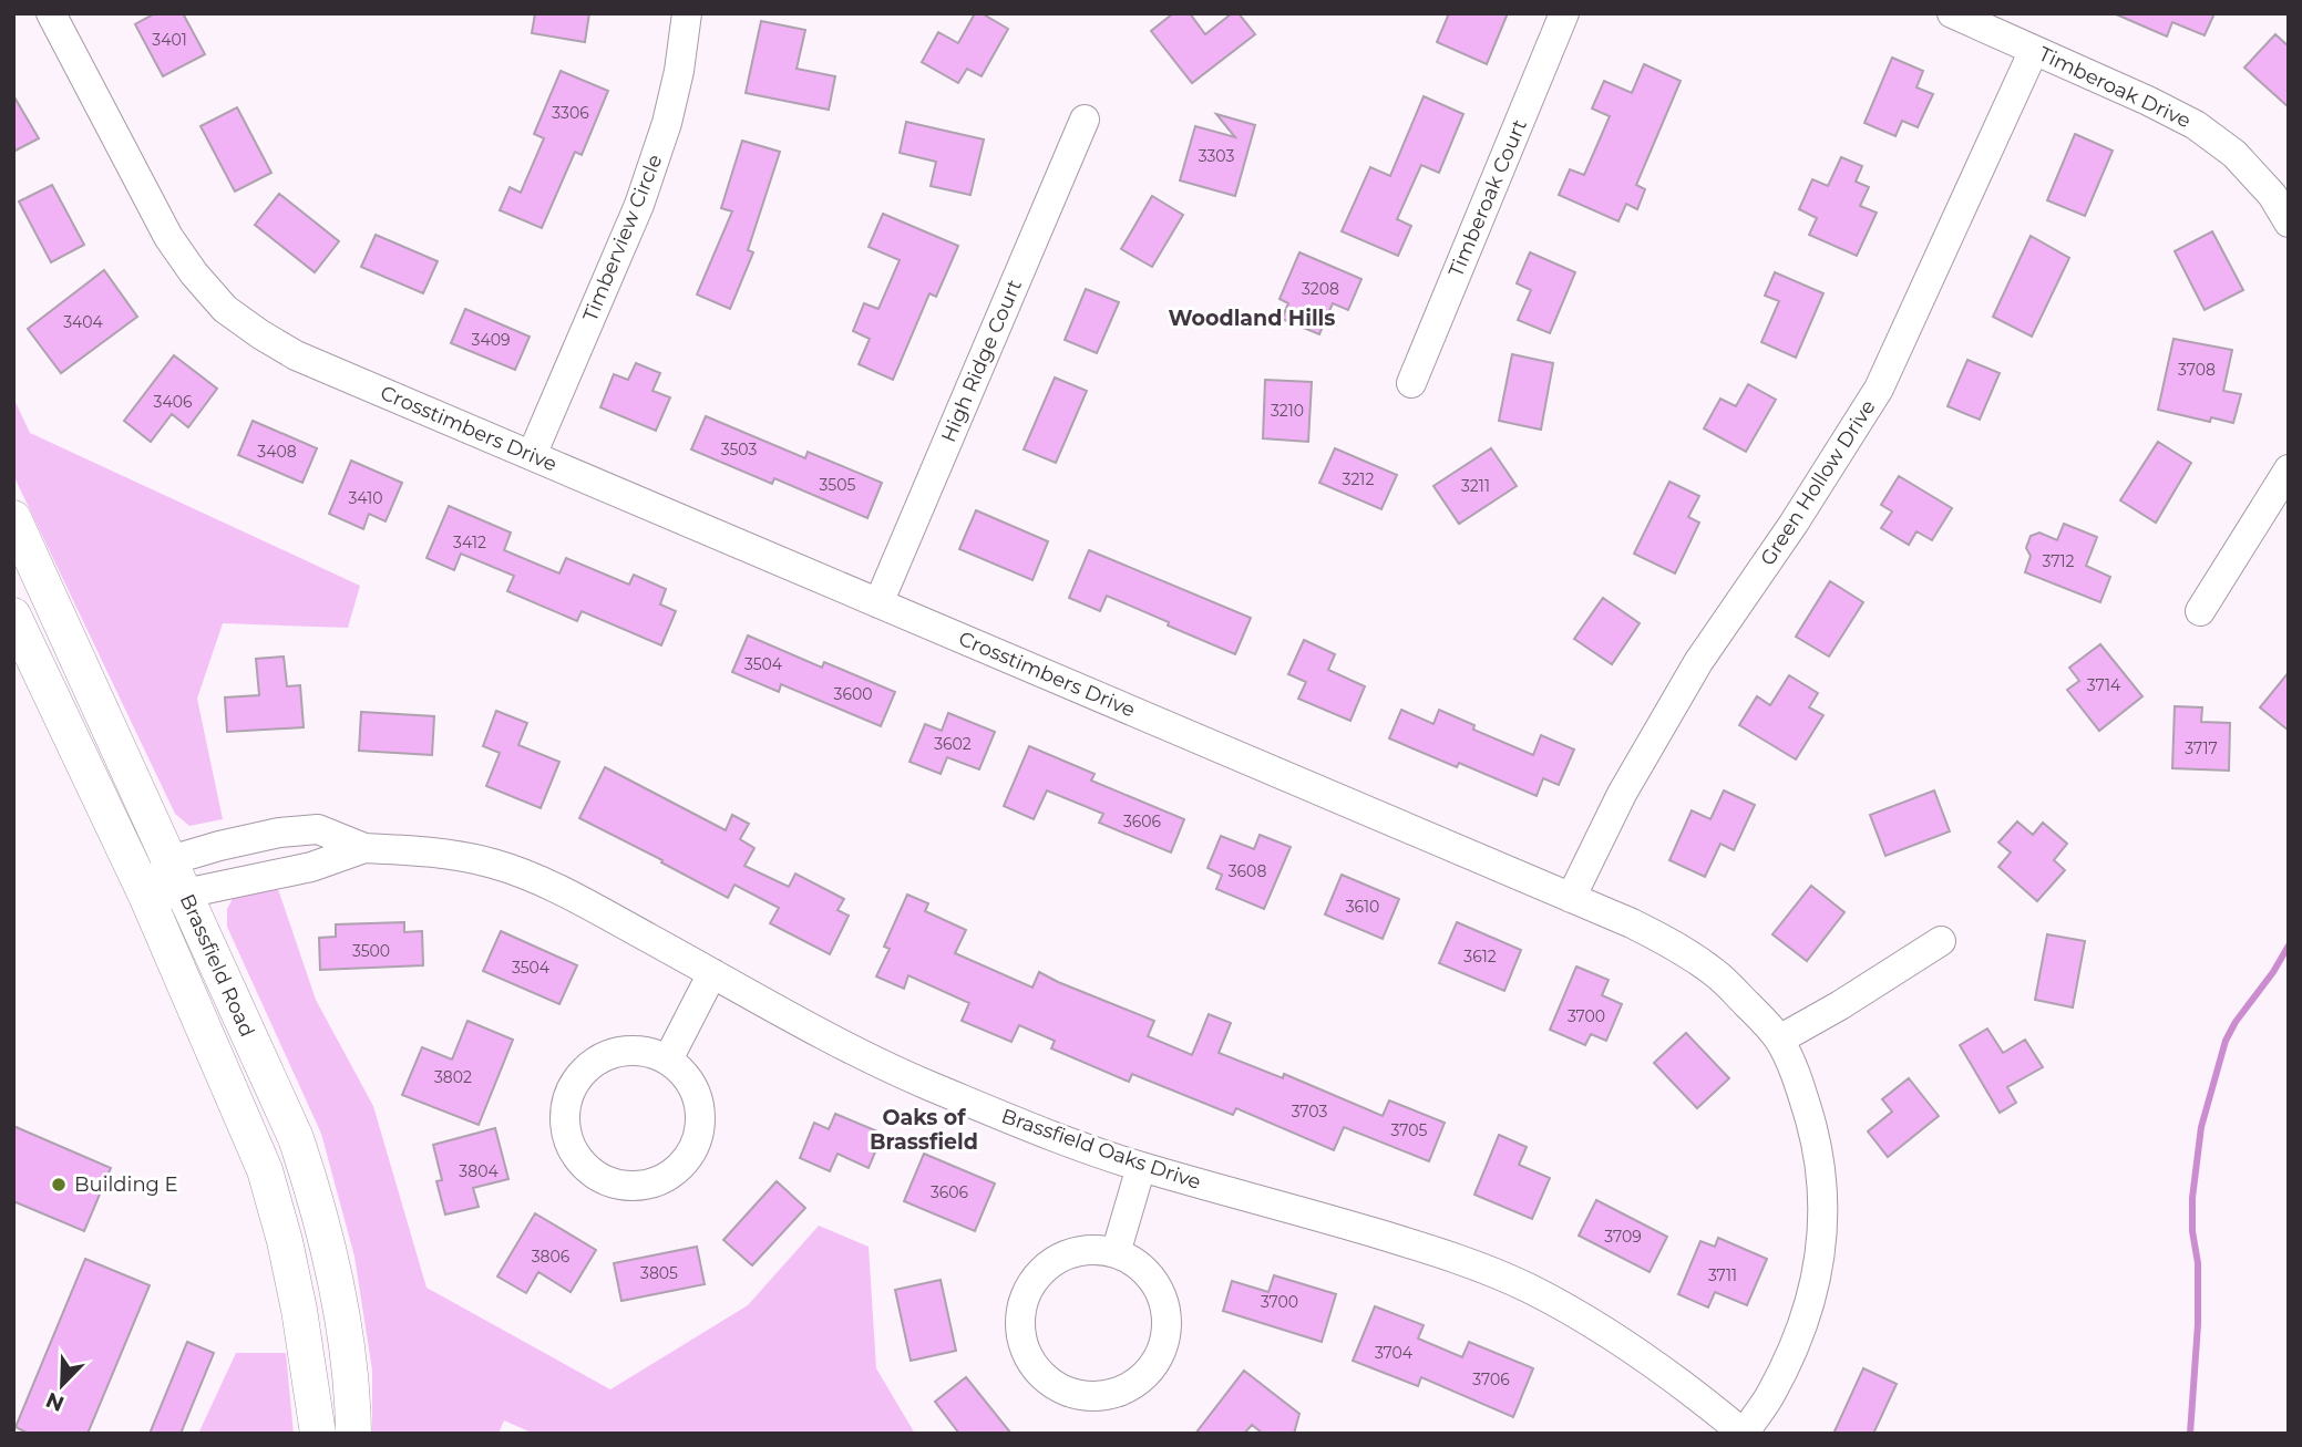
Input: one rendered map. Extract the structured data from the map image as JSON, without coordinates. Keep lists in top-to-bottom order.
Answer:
{
  "streets": {
    "street": [
      "Timberoak Drive",
      "Timberoak Court",
      "Timberview Circle",
      "High Ridge Court",
      "Crosstimbers Drive",
      "Green Hollow Drive",
      "Brassfield Road",
      "Brassfield Oaks Drive"
    ]
  },
  "crossings": [
    ["Timberoak Drive", "Green Hollow Drive"],
    ["Timberview Circle", "Crosstimbers Drive"],
    ["High Ridge Court", "Crosstimbers Drive"],
    ["Crosstimbers Drive", "Green Hollow Drive"],
    ["Crosstimbers Drive", "Brassfield Oaks Drive"],
    ["Brassfield Road", "Brassfield Oaks Drive"]
  ],
  "districts": ["Woodland Hills", "Oaks of Brassfield"],
  "places": ["Building E"],
  "house_numbers": [
    "3401",
    "3306",
    "3303",
    "3208",
    "3404",
    "3409",
    "3708",
    "3406",
    "3210",
    "3503",
    "3408",
    "3212",
    "3505",
    "3211",
    "3410",
    "3412",
    "3712",
    "3504",
    "3714",
    "3600",
    "3602",
    "3717",
    "3606",
    "3608",
    "3610",
    "3500",
    "3612",
    "3504",
    "3700",
    "3802",
    "3703",
    "3705",
    "3804",
    "3606",
    "3709",
    "3806",
    "3805",
    "3711",
    "3700",
    "3704",
    "3706"
  ],
  "north": "bottom left"
}
